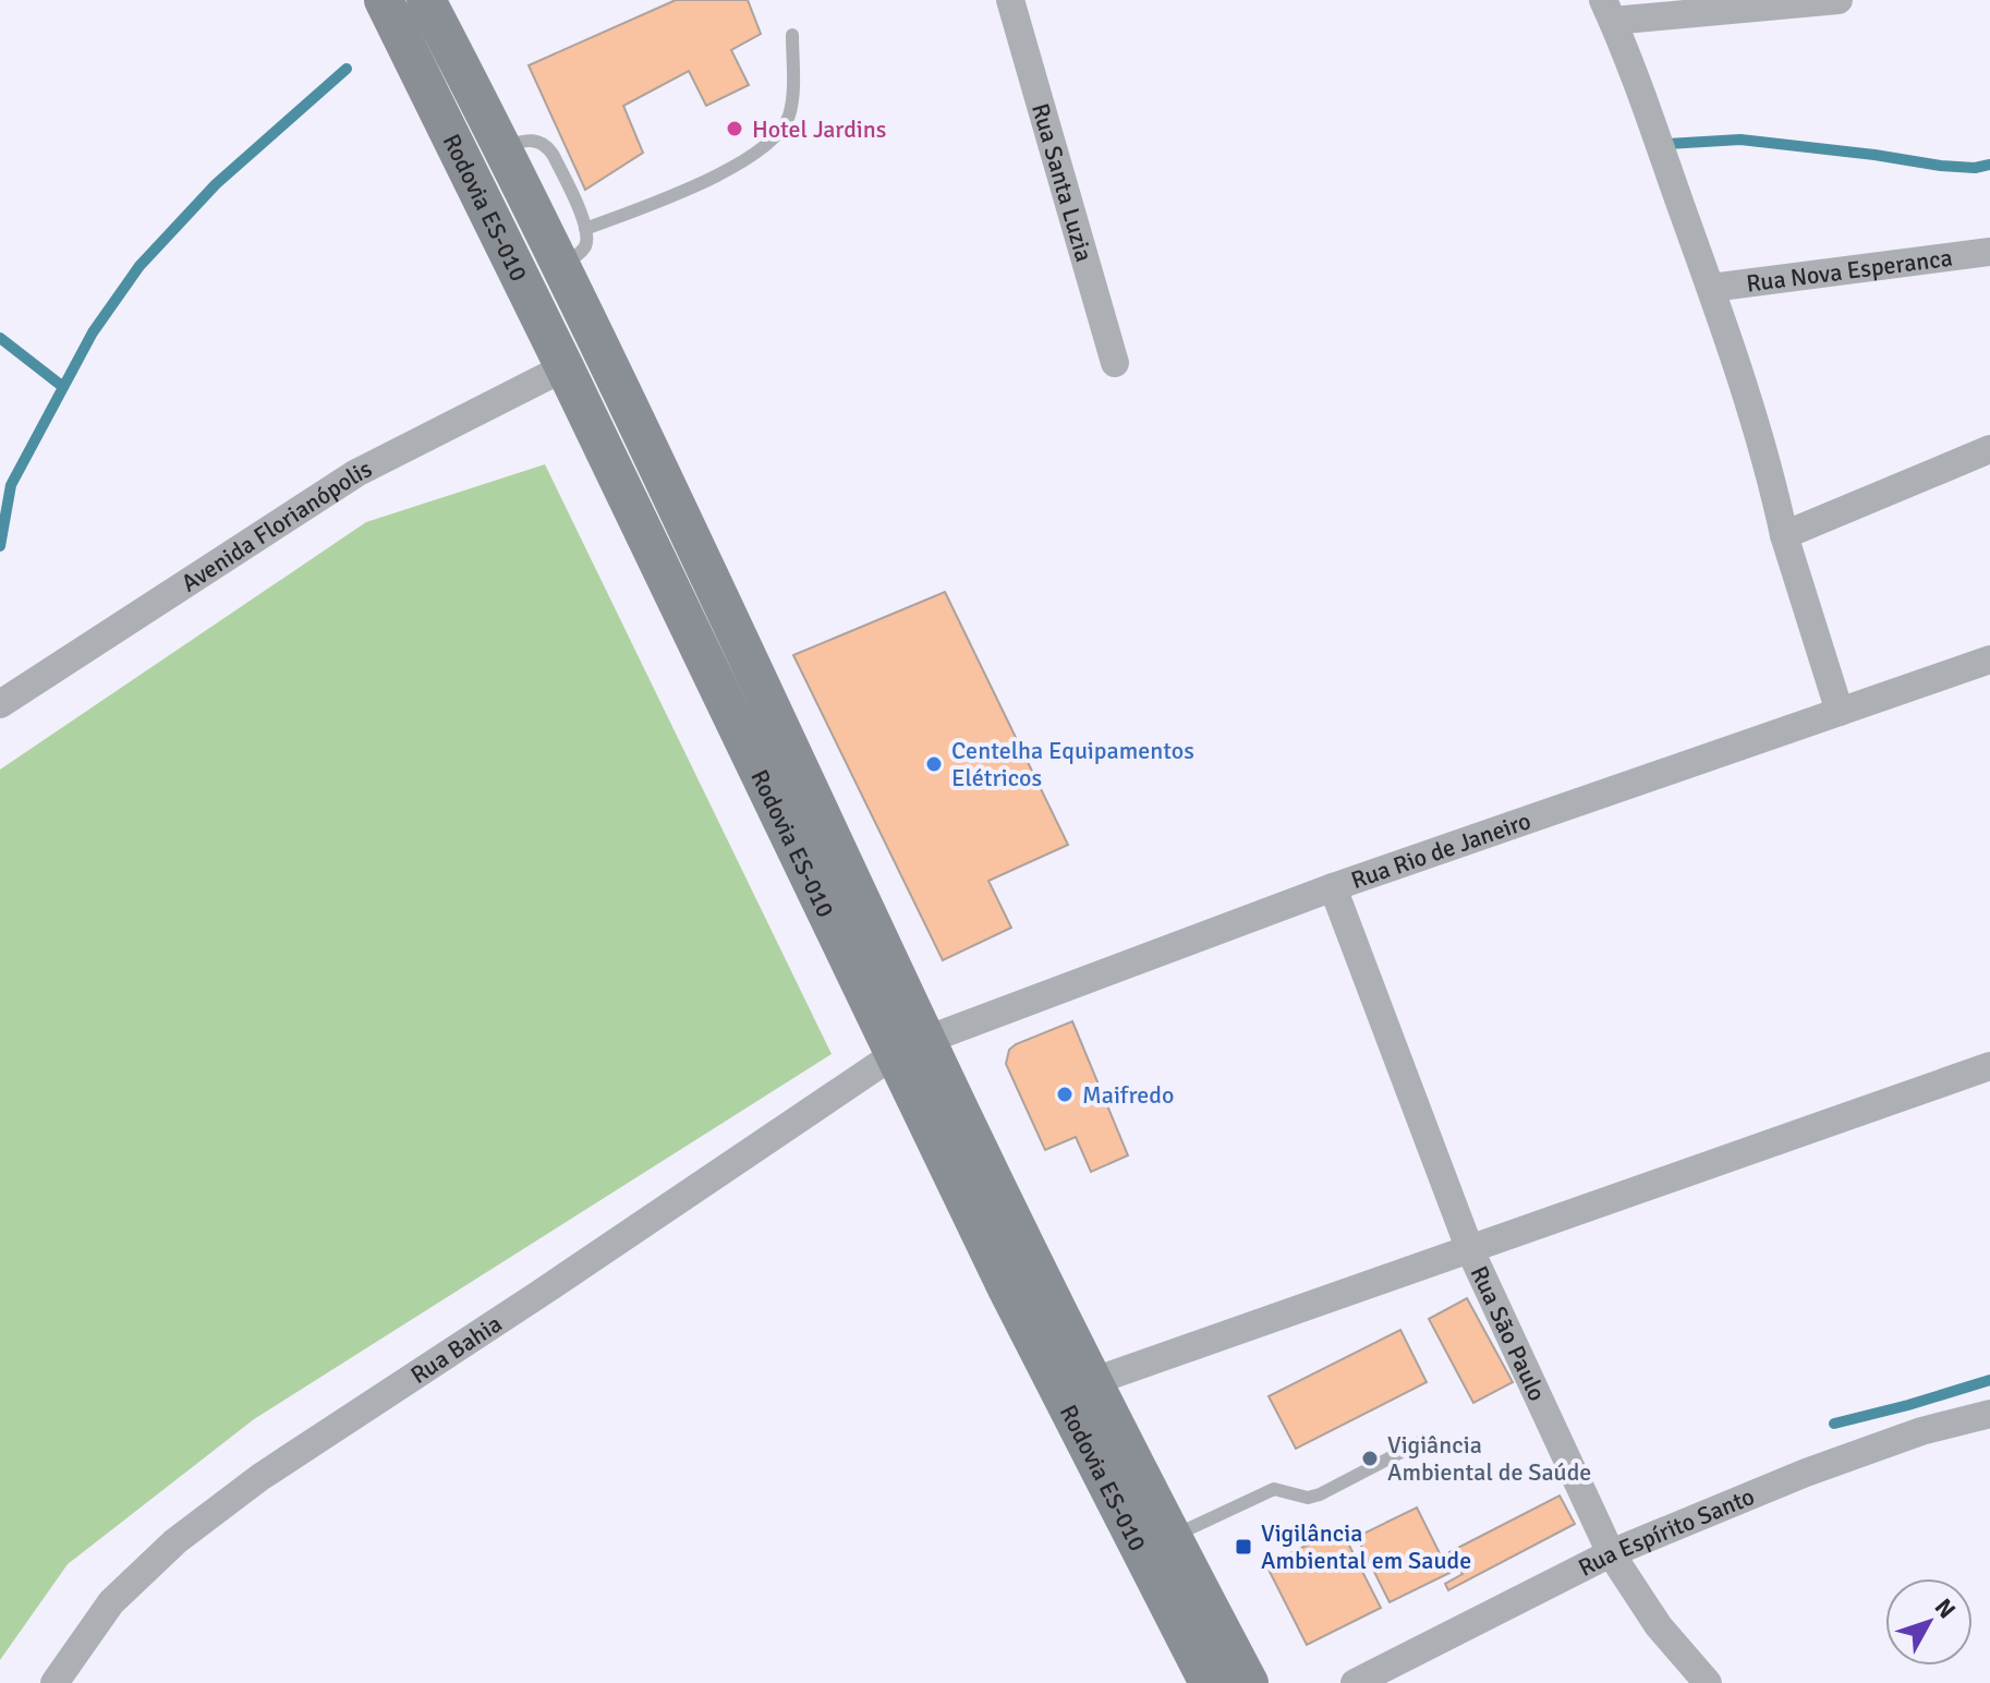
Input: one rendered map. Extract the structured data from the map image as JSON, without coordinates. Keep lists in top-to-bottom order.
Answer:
{
  "streets": {
    "main road": ["Rodovia ES-010"],
    "street": [
      "Rua Santa Luzia",
      "Rua Nova Esperanca",
      "Avenida Florianópolis",
      "Rua Rio de Janeiro",
      "Rua São Paulo",
      "Rua Bahia",
      "Rua Espírito Santo"
    ]
  },
  "crossings": [
    ["Rodovia ES-010", "Avenida Florianópolis"],
    ["Rodovia ES-010", "Rua Rio de Janeiro"],
    ["Rodovia ES-010", "Rua Bahia"],
    ["Rua Rio de Janeiro", "Rua São Paulo"],
    ["Rua Rio de Janeiro", "Rua Bahia"],
    ["Rua São Paulo", "Rua Espírito Santo"]
  ],
  "places": {
    "other": [
      "Hotel Jardins",
      "Centelha Equipamentos Elétricos",
      "Maifredo",
      "Vigiância Ambiental de Saúde"
    ],
    "transit": ["Vigilância Ambiental em Saude"]
  },
  "north": "top right"
}
